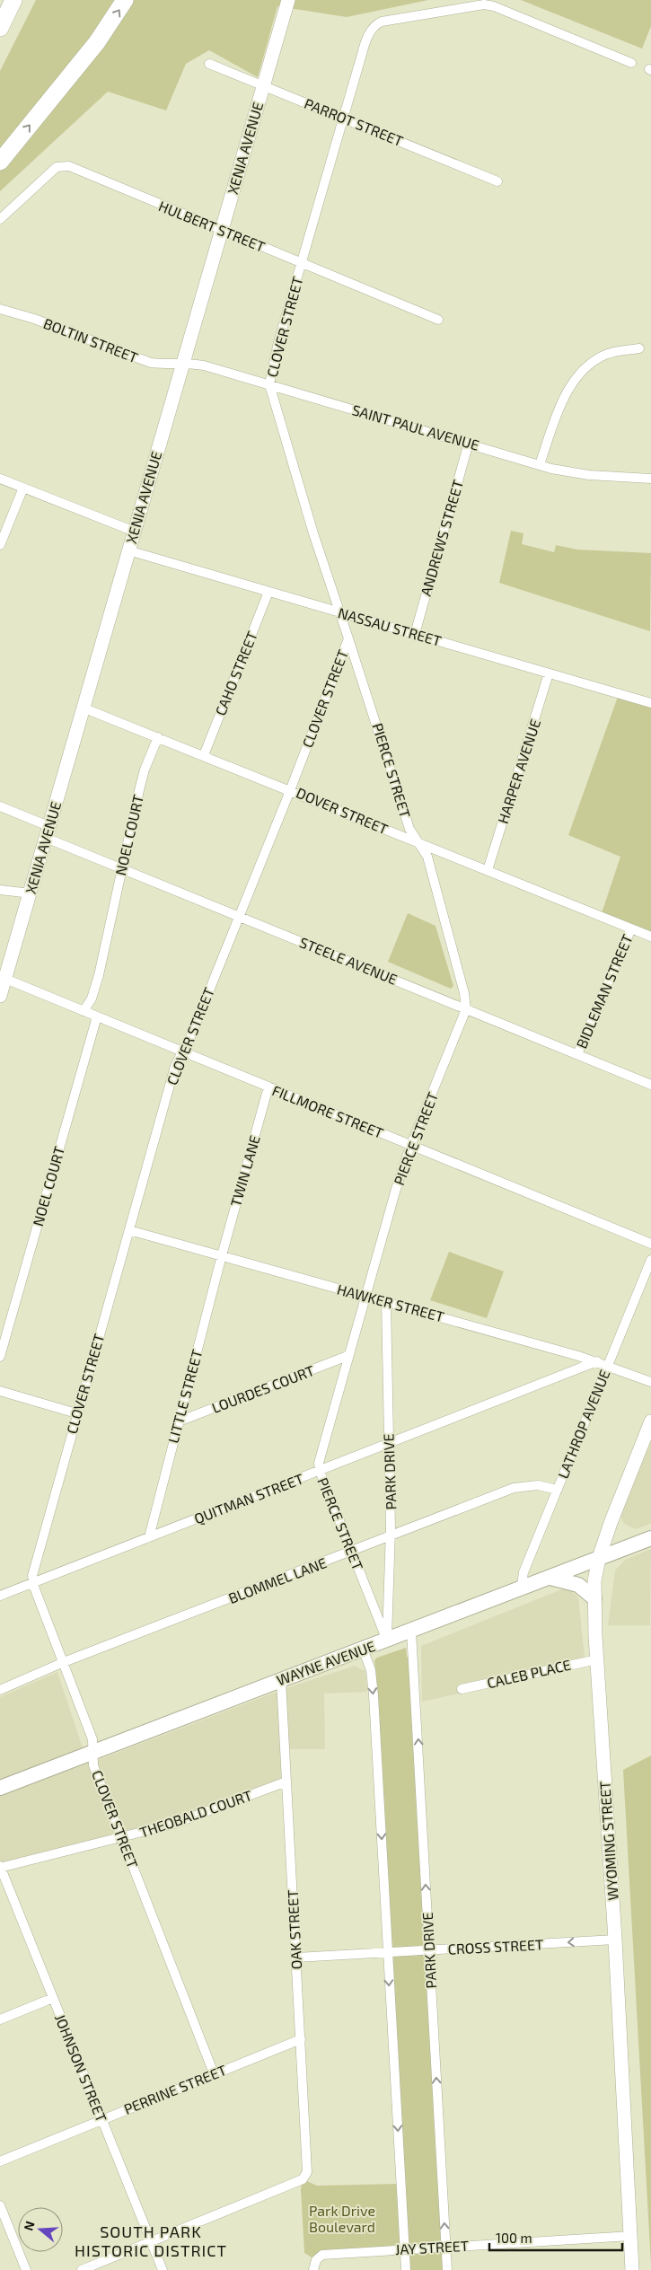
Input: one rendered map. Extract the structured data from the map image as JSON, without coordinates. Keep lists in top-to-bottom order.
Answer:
{
  "streets": {
    "main road": ["WAYNE AVENUE"],
    "street": [
      "PARROT STREET",
      "XENIA AVENUE",
      "HULBERT STREET",
      "CLOVER STREET",
      "BOLTIN STREET",
      "SAINT PAUL AVENUE",
      "ANDREWS STREET",
      "NASSAU STREET",
      "CAHO STREET",
      "PIERCE STREET",
      "HARPER AVENUE",
      "DOVER STREET",
      "NOEL COURT",
      "STEELE AVENUE",
      "BIDLEMAN STREET",
      "FILLMORE STREET",
      "TWIN LANE",
      "HAWKER STREET",
      "LOURDES COURT",
      "LITTLE STREET",
      "LATHROP AVENUE",
      "PARK DRIVE",
      "QUITMAN STREET",
      "BLOMMEL LANE",
      "CALEB PLACE",
      "THEOBALD COURT",
      "WYOMING STREET",
      "OAK STREET",
      "CROSS STREET",
      "JOHNSON STREET",
      "PERRINE STREET",
      "JAY STREET"
    ]
  },
  "crossings": [
    ["PARROT STREET", "XENIA AVENUE"],
    ["PARROT STREET", "CLOVER STREET"],
    ["XENIA AVENUE", "HULBERT STREET"],
    ["XENIA AVENUE", "BOLTIN STREET"],
    ["XENIA AVENUE", "SAINT PAUL AVENUE"],
    ["XENIA AVENUE", "NASSAU STREET"],
    ["XENIA AVENUE", "DOVER STREET"],
    ["XENIA AVENUE", "STEELE AVENUE"],
    ["XENIA AVENUE", "FILLMORE STREET"],
    ["HULBERT STREET", "CLOVER STREET"],
    ["CLOVER STREET", "SAINT PAUL AVENUE"],
    ["CLOVER STREET", "NASSAU STREET"],
    ["CLOVER STREET", "PIERCE STREET"],
    ["CLOVER STREET", "DOVER STREET"],
    ["CLOVER STREET", "STEELE AVENUE"],
    ["CLOVER STREET", "FILLMORE STREET"],
    ["CLOVER STREET", "HAWKER STREET"],
    ["CLOVER STREET", "QUITMAN STREET"],
    ["CLOVER STREET", "BLOMMEL LANE"],
    ["CLOVER STREET", "WAYNE AVENUE"],
    ["CLOVER STREET", "THEOBALD COURT"],
    ["CLOVER STREET", "PERRINE STREET"],
    ["BOLTIN STREET", "SAINT PAUL AVENUE"],
    ["SAINT PAUL AVENUE", "ANDREWS STREET"],
    ["ANDREWS STREET", "NASSAU STREET"],
    ["NASSAU STREET", "CAHO STREET"],
    ["NASSAU STREET", "HARPER AVENUE"],
    ["CAHO STREET", "DOVER STREET"],
    ["PIERCE STREET", "DOVER STREET"],
    ["PIERCE STREET", "STEELE AVENUE"],
    ["PIERCE STREET", "FILLMORE STREET"],
    ["PIERCE STREET", "HAWKER STREET"],
    ["PIERCE STREET", "LOURDES COURT"],
    ["PIERCE STREET", "PARK DRIVE"],
    ["PIERCE STREET", "QUITMAN STREET"],
    ["PIERCE STREET", "BLOMMEL LANE"],
    ["PIERCE STREET", "WAYNE AVENUE"],
    ["HARPER AVENUE", "DOVER STREET"],
    ["DOVER STREET", "NOEL COURT"],
    ["DOVER STREET", "BIDLEMAN STREET"],
    ["NOEL COURT", "STEELE AVENUE"],
    ["NOEL COURT", "FILLMORE STREET"],
    ["STEELE AVENUE", "BIDLEMAN STREET"],
    ["FILLMORE STREET", "TWIN LANE"],
    ["TWIN LANE", "HAWKER STREET"],
    ["TWIN LANE", "LITTLE STREET"],
    ["HAWKER STREET", "LITTLE STREET"],
    ["HAWKER STREET", "LATHROP AVENUE"],
    ["HAWKER STREET", "PARK DRIVE"],
    ["HAWKER STREET", "QUITMAN STREET"],
    ["LOURDES COURT", "LITTLE STREET"],
    ["LITTLE STREET", "QUITMAN STREET"],
    ["LATHROP AVENUE", "BLOMMEL LANE"],
    ["LATHROP AVENUE", "WAYNE AVENUE"],
    ["PARK DRIVE", "QUITMAN STREET"],
    ["PARK DRIVE", "BLOMMEL LANE"],
    ["PARK DRIVE", "WAYNE AVENUE"],
    ["PARK DRIVE", "CROSS STREET"],
    ["PARK DRIVE", "JAY STREET"],
    ["WAYNE AVENUE", "WYOMING STREET"],
    ["WAYNE AVENUE", "OAK STREET"],
    ["CALEB PLACE", "WYOMING STREET"],
    ["THEOBALD COURT", "OAK STREET"],
    ["THEOBALD COURT", "JOHNSON STREET"],
    ["WYOMING STREET", "CROSS STREET"],
    ["WYOMING STREET", "JAY STREET"],
    ["OAK STREET", "CROSS STREET"],
    ["OAK STREET", "JOHNSON STREET"],
    ["OAK STREET", "PERRINE STREET"],
    ["JOHNSON STREET", "PERRINE STREET"]
  ],
  "one_way": ["CROSS STREET"],
  "districts": ["SOUTH PARK HISTORIC DISTRICT"],
  "parks": ["Park Drive Boulevard"],
  "scale_bar": "100 m",
  "north": "left"
}
